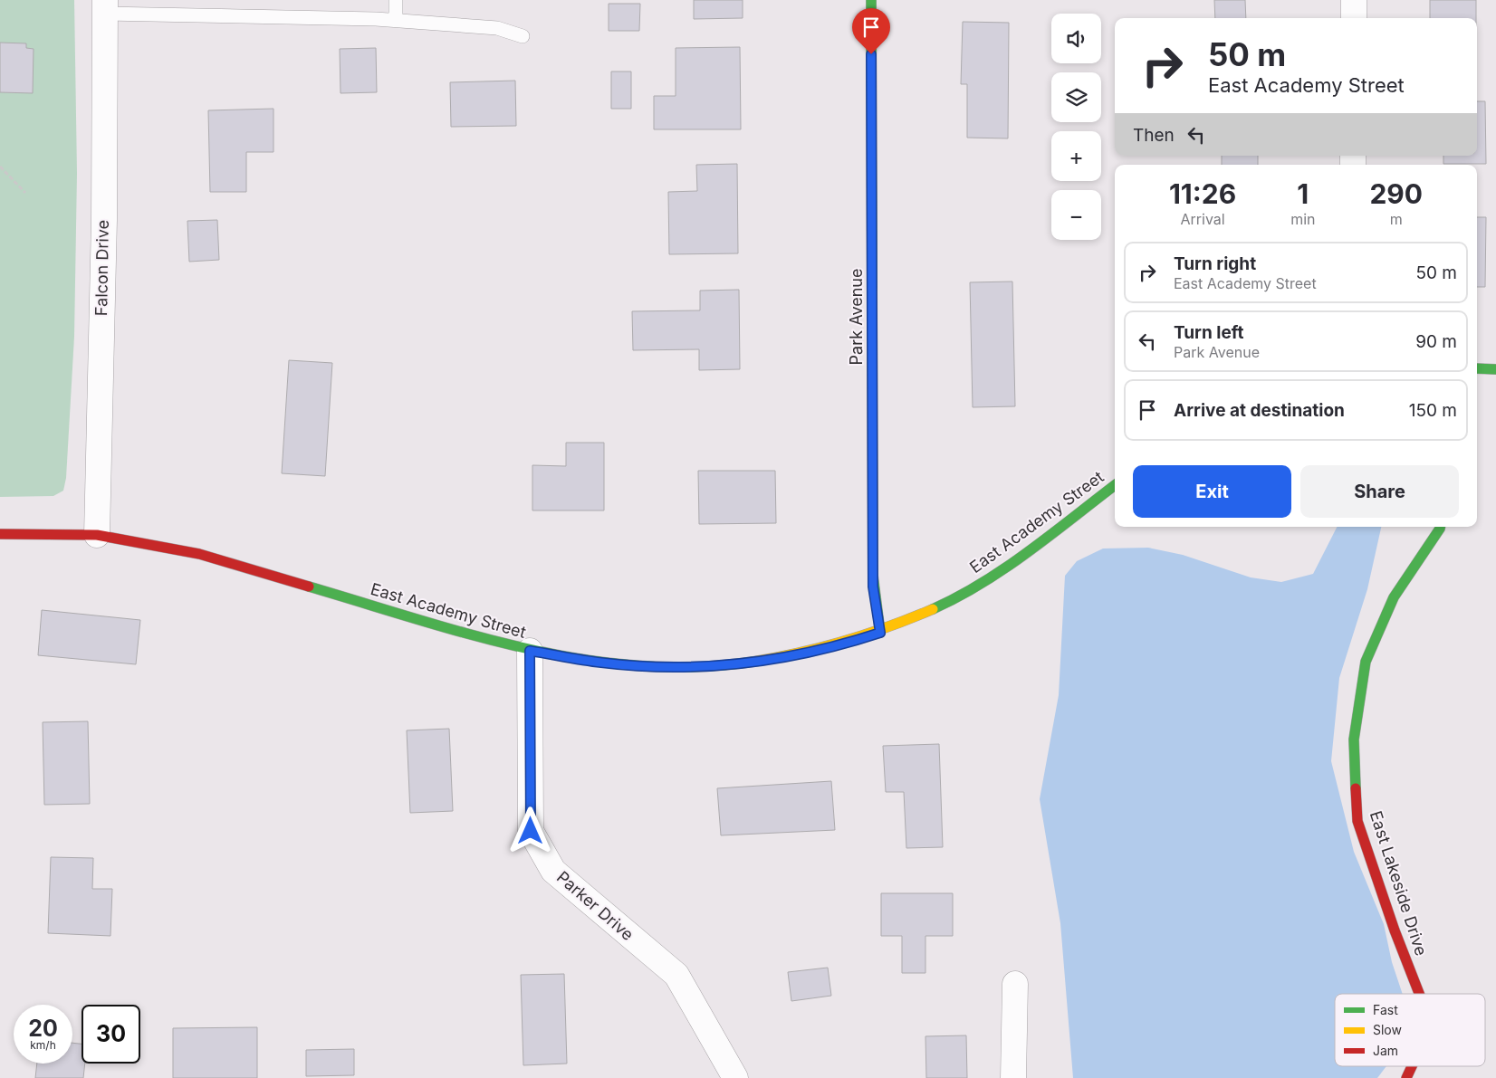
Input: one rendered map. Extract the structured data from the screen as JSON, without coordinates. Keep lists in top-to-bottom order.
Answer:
{
  "streets": {
    "street": [
      "Falcon Drive",
      "Park Avenue",
      "East Academy Street",
      "East Lakeside Drive",
      "Parker Drive"
    ]
  },
  "crossings": [
    ["Falcon Drive", "East Academy Street"],
    ["Park Avenue", "East Academy Street"],
    ["East Academy Street", "Parker Drive"]
  ],
  "legend": ["Fast", "Slow", "Jam"],
  "page": {
    "map_buttons": ["+", "−"],
    "turn": ["50 m", "East Academy Street"],
    "then": "Then",
    "eta": [
      "11:26",
      "Arrival",
      "1",
      "min",
      "290",
      "m"
    ],
    "list": [
      {
        "name": "Turn right",
        "note": "East Academy Street",
        "value": "50 m"
      },
      {
        "name": "Turn left",
        "note": "Park Avenue",
        "value": "90 m"
      },
      {
        "name": "Arrive at destination",
        "value": "150 m"
      }
    ],
    "buttons": ["Exit", "Share"],
    "speed": "20 km/h",
    "limit": "30"
  }
}
